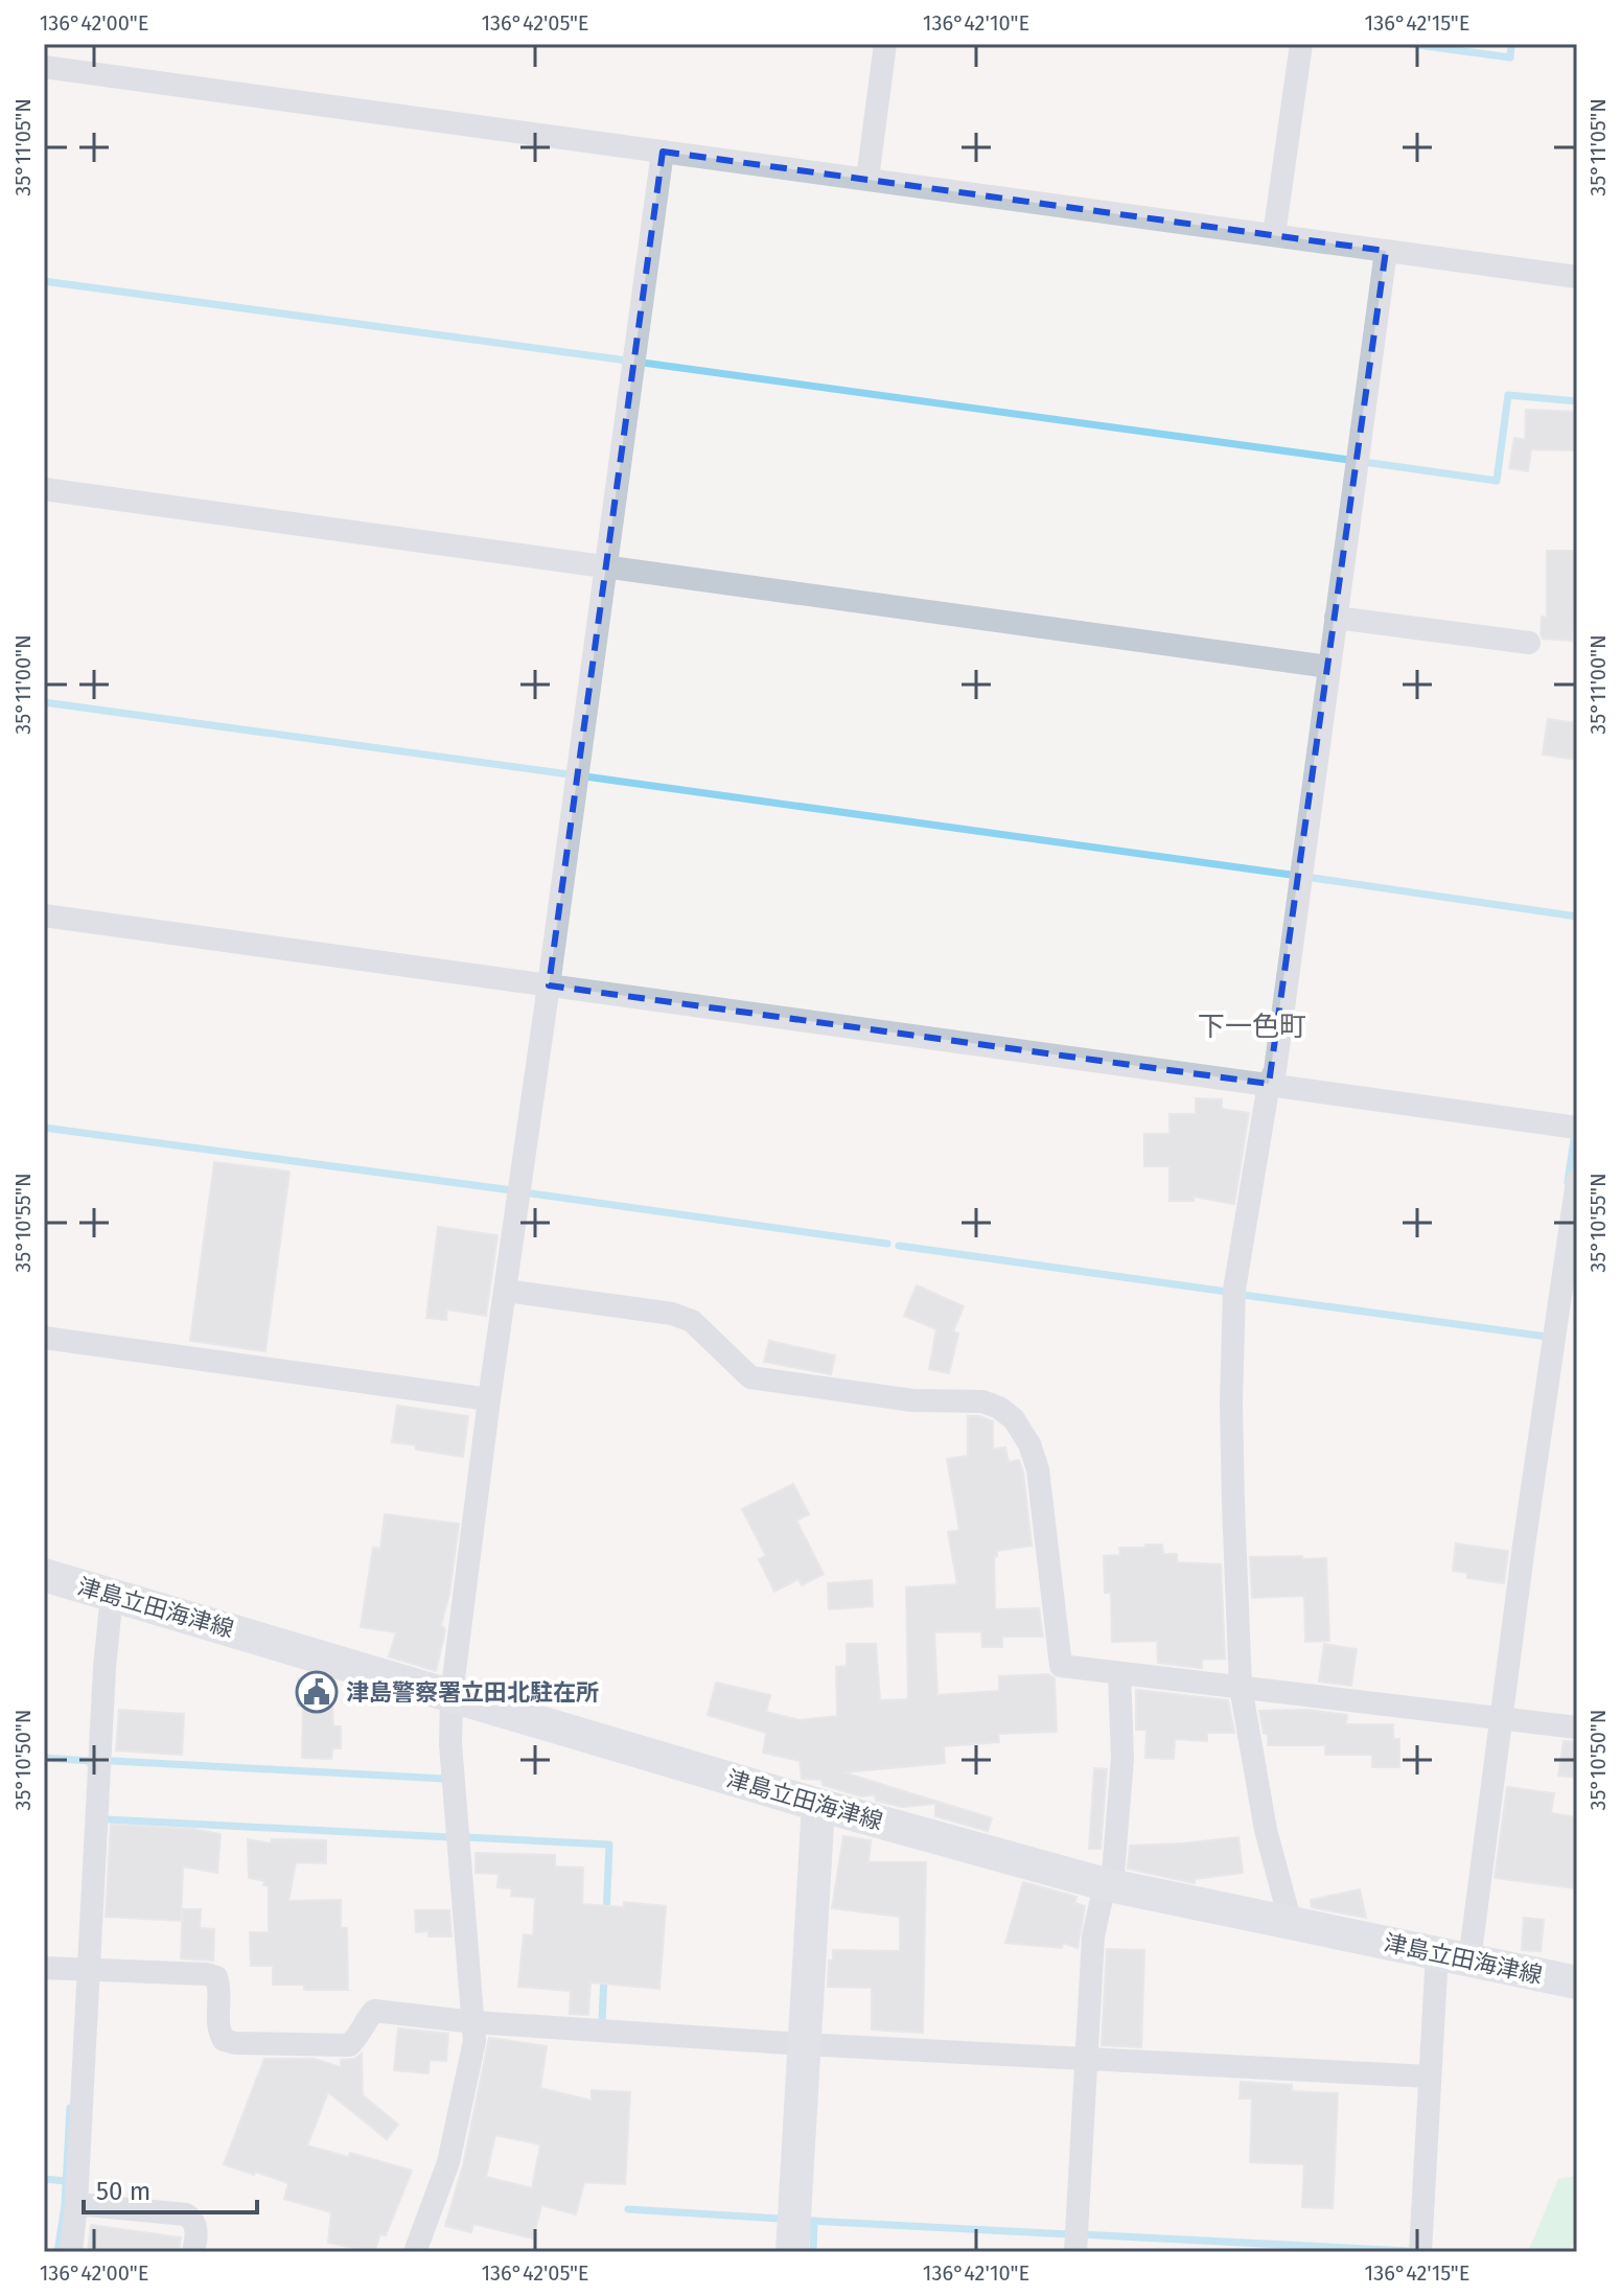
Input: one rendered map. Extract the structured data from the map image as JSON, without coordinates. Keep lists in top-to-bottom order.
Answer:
{
  "streets": {
    "main road": ["津島立田海津線"]
  },
  "districts": ["下一色町"],
  "places": {
    "public building": ["津島警察署立田北駐在所"]
  },
  "scale_bar": "50 m",
  "coordinates": [
    "136°42'00\"E",
    "136°42'05\"E",
    "136°42'10\"E",
    "136°42'15\"E",
    "35°11'05\"N",
    "35°11'00\"N",
    "35°10'55\"N",
    "35°10'50\"N"
  ]
}
